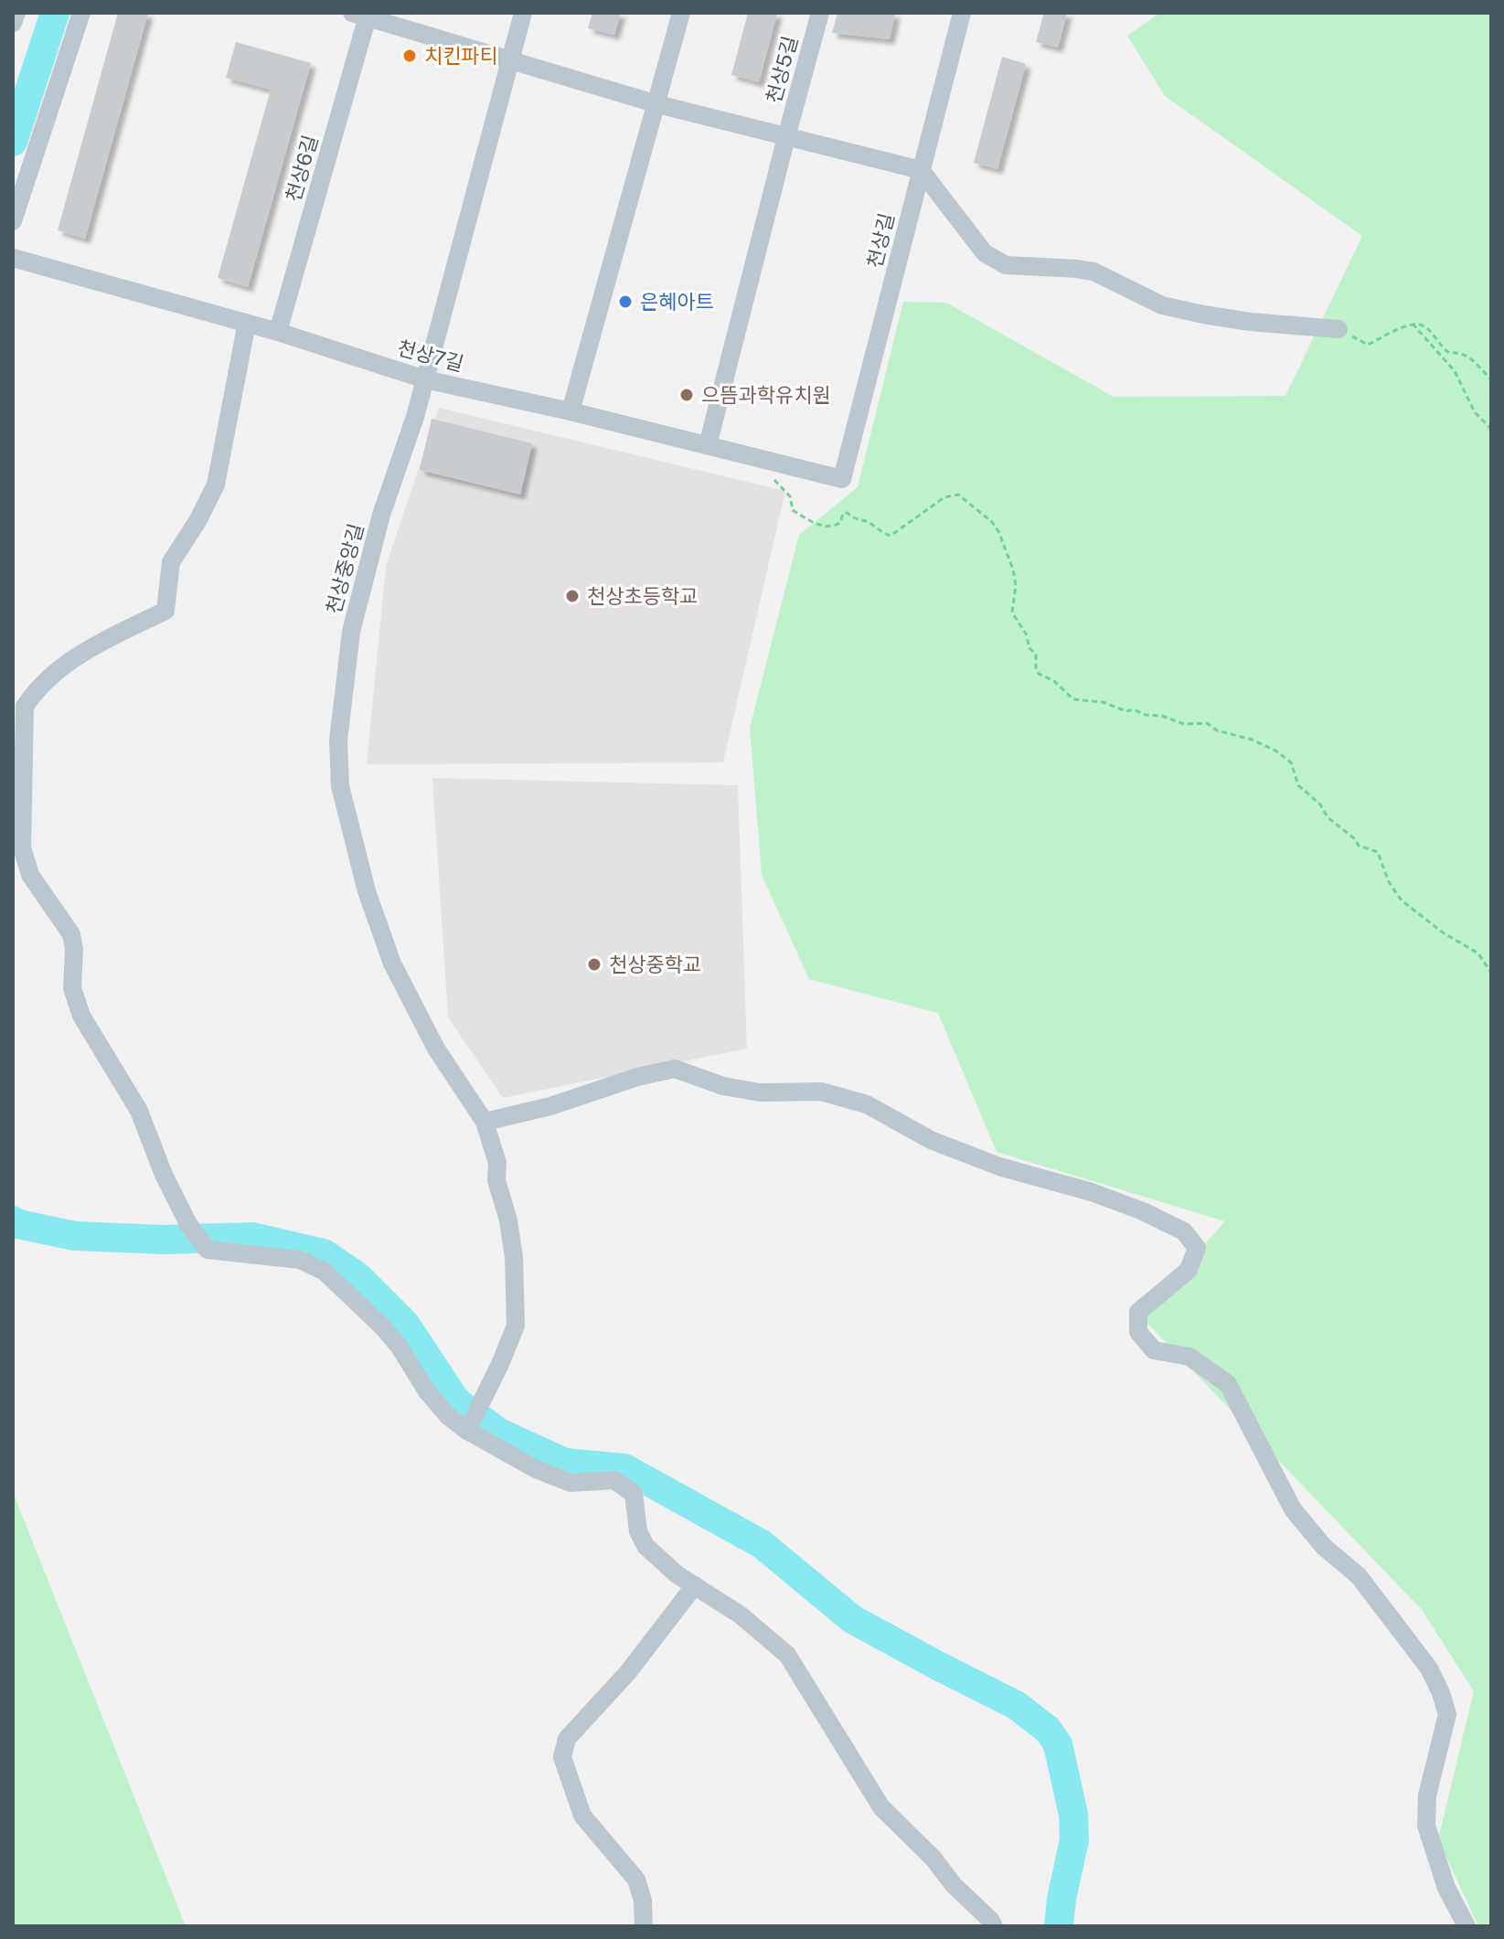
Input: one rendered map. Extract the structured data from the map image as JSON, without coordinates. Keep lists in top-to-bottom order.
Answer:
{
  "streets": {
    "street": [
      "천상5길",
      "천상6길",
      "천상길",
      "천상7길",
      "천상중앙길"
    ]
  },
  "crossings": [
    ["천상5길", "천상6길"],
    ["천상6길", "천상길"],
    ["천상6길", "천상7길"],
    ["천상6길", "천상중앙길"],
    ["천상길", "천상7길"],
    ["천상7길", "천상중앙길"]
  ],
  "places": [
    "치킨파티",
    "은혜아트",
    "으뜸과학유치원",
    "천상초등학교",
    "천상중학교"
  ]
}
